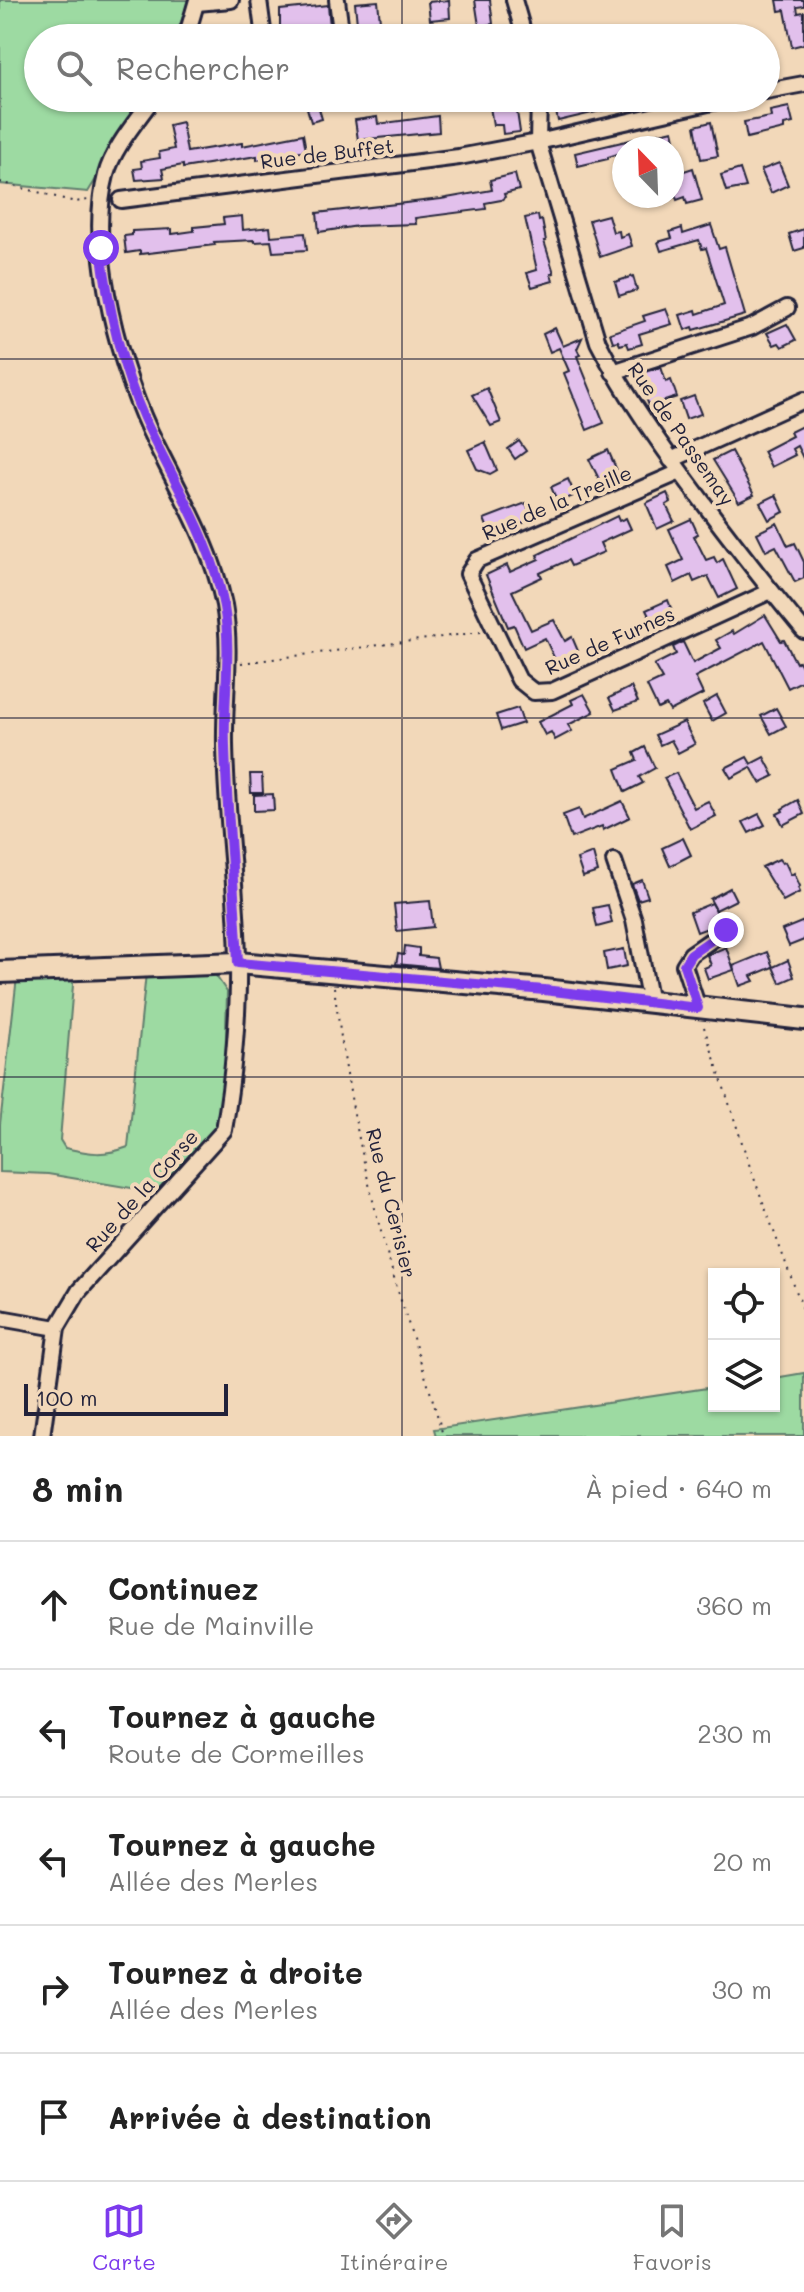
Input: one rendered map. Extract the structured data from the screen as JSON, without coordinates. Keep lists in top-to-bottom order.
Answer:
{
  "streets": {
    "street": [
      "Rue de Buffet",
      "Rue de Passemay",
      "Rue de la Treille",
      "Rue de Furnes",
      "Rue de la Corse"
    ],
    "path": ["Rue du Cerisier"]
  },
  "crossings": [
    ["Rue de Buffet", "Rue de Passemay"],
    ["Rue de Passemay", "Rue de la Treille"],
    ["Rue de Passemay", "Rue de Furnes"],
    ["Rue de la Treille", "Rue de Furnes"]
  ],
  "scale_bar": "100 m",
  "north": "top left",
  "page": {
    "search": "Rechercher",
    "scale": "100 m",
    "heading": ["8 min", "À pied · 640 m"],
    "list": [
      ["Continuez", "Rue de Mainville", "360 m"],
      ["Tournez à gauche", "Route de Cormeilles", "230 m"],
      ["Tournez à gauche", "Allée des Merles", "20 m"],
      ["Tournez à droite", "Allée des Merles", "30 m"],
      "Arrivée à destination"
    ],
    "nav": ["Carte", "Itinéraire", "Favoris"]
  }
}
